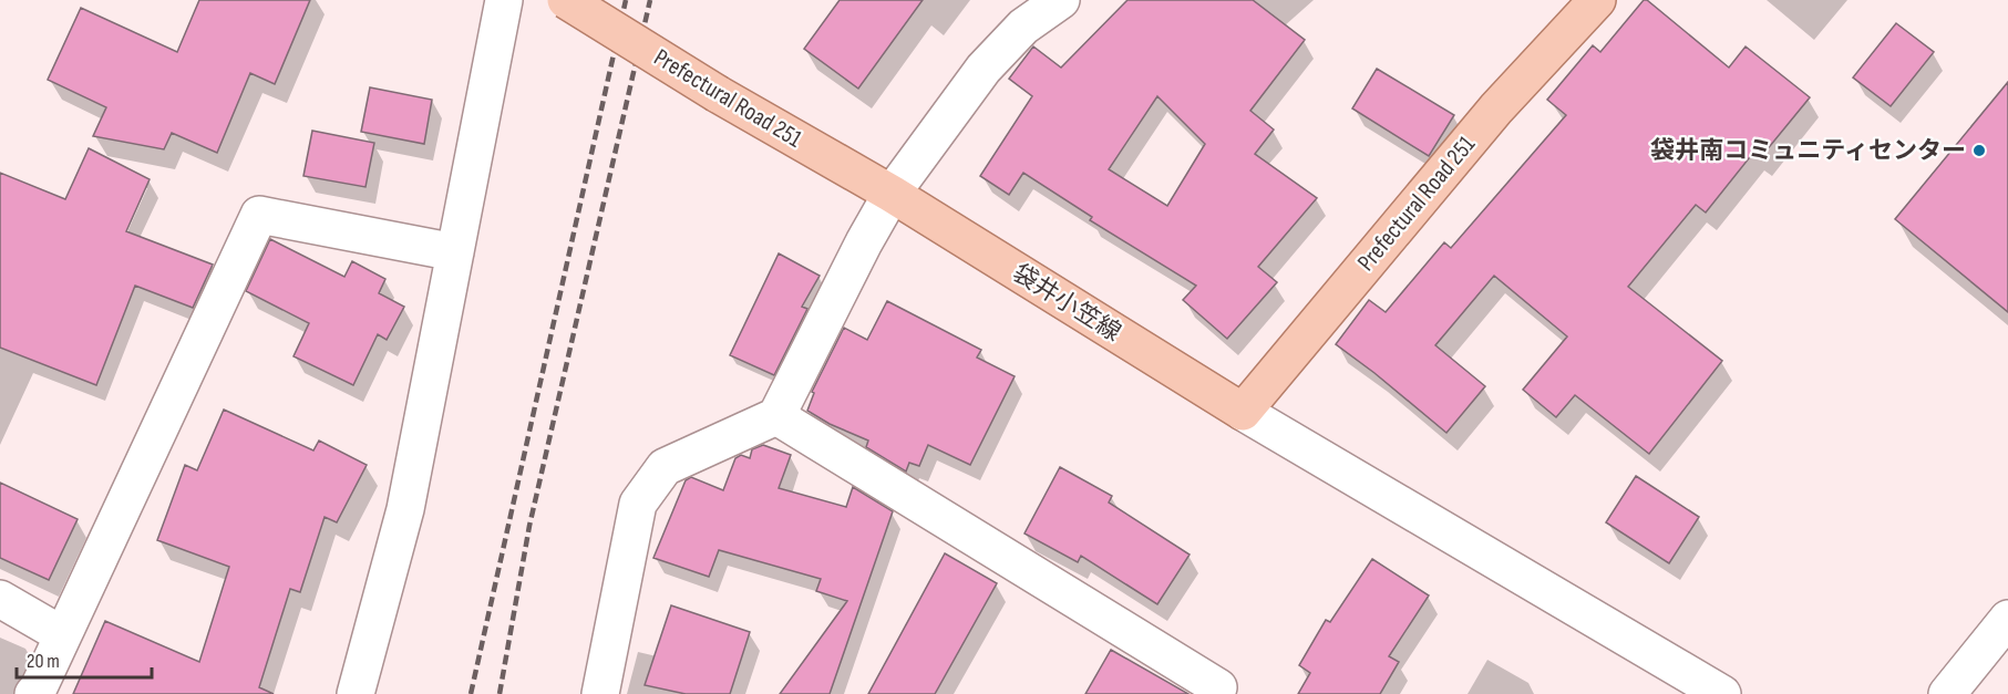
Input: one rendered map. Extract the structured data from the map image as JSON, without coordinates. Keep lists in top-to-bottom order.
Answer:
{
  "streets": {
    "main road": ["Prefectural Road 251", "袋井小笠線"]
  },
  "crossings": [
    ["Prefectural Road 251", "袋井小笠線"]
  ],
  "places": ["袋井南コミュニティセンター"],
  "scale_bar": "20 m"
}
